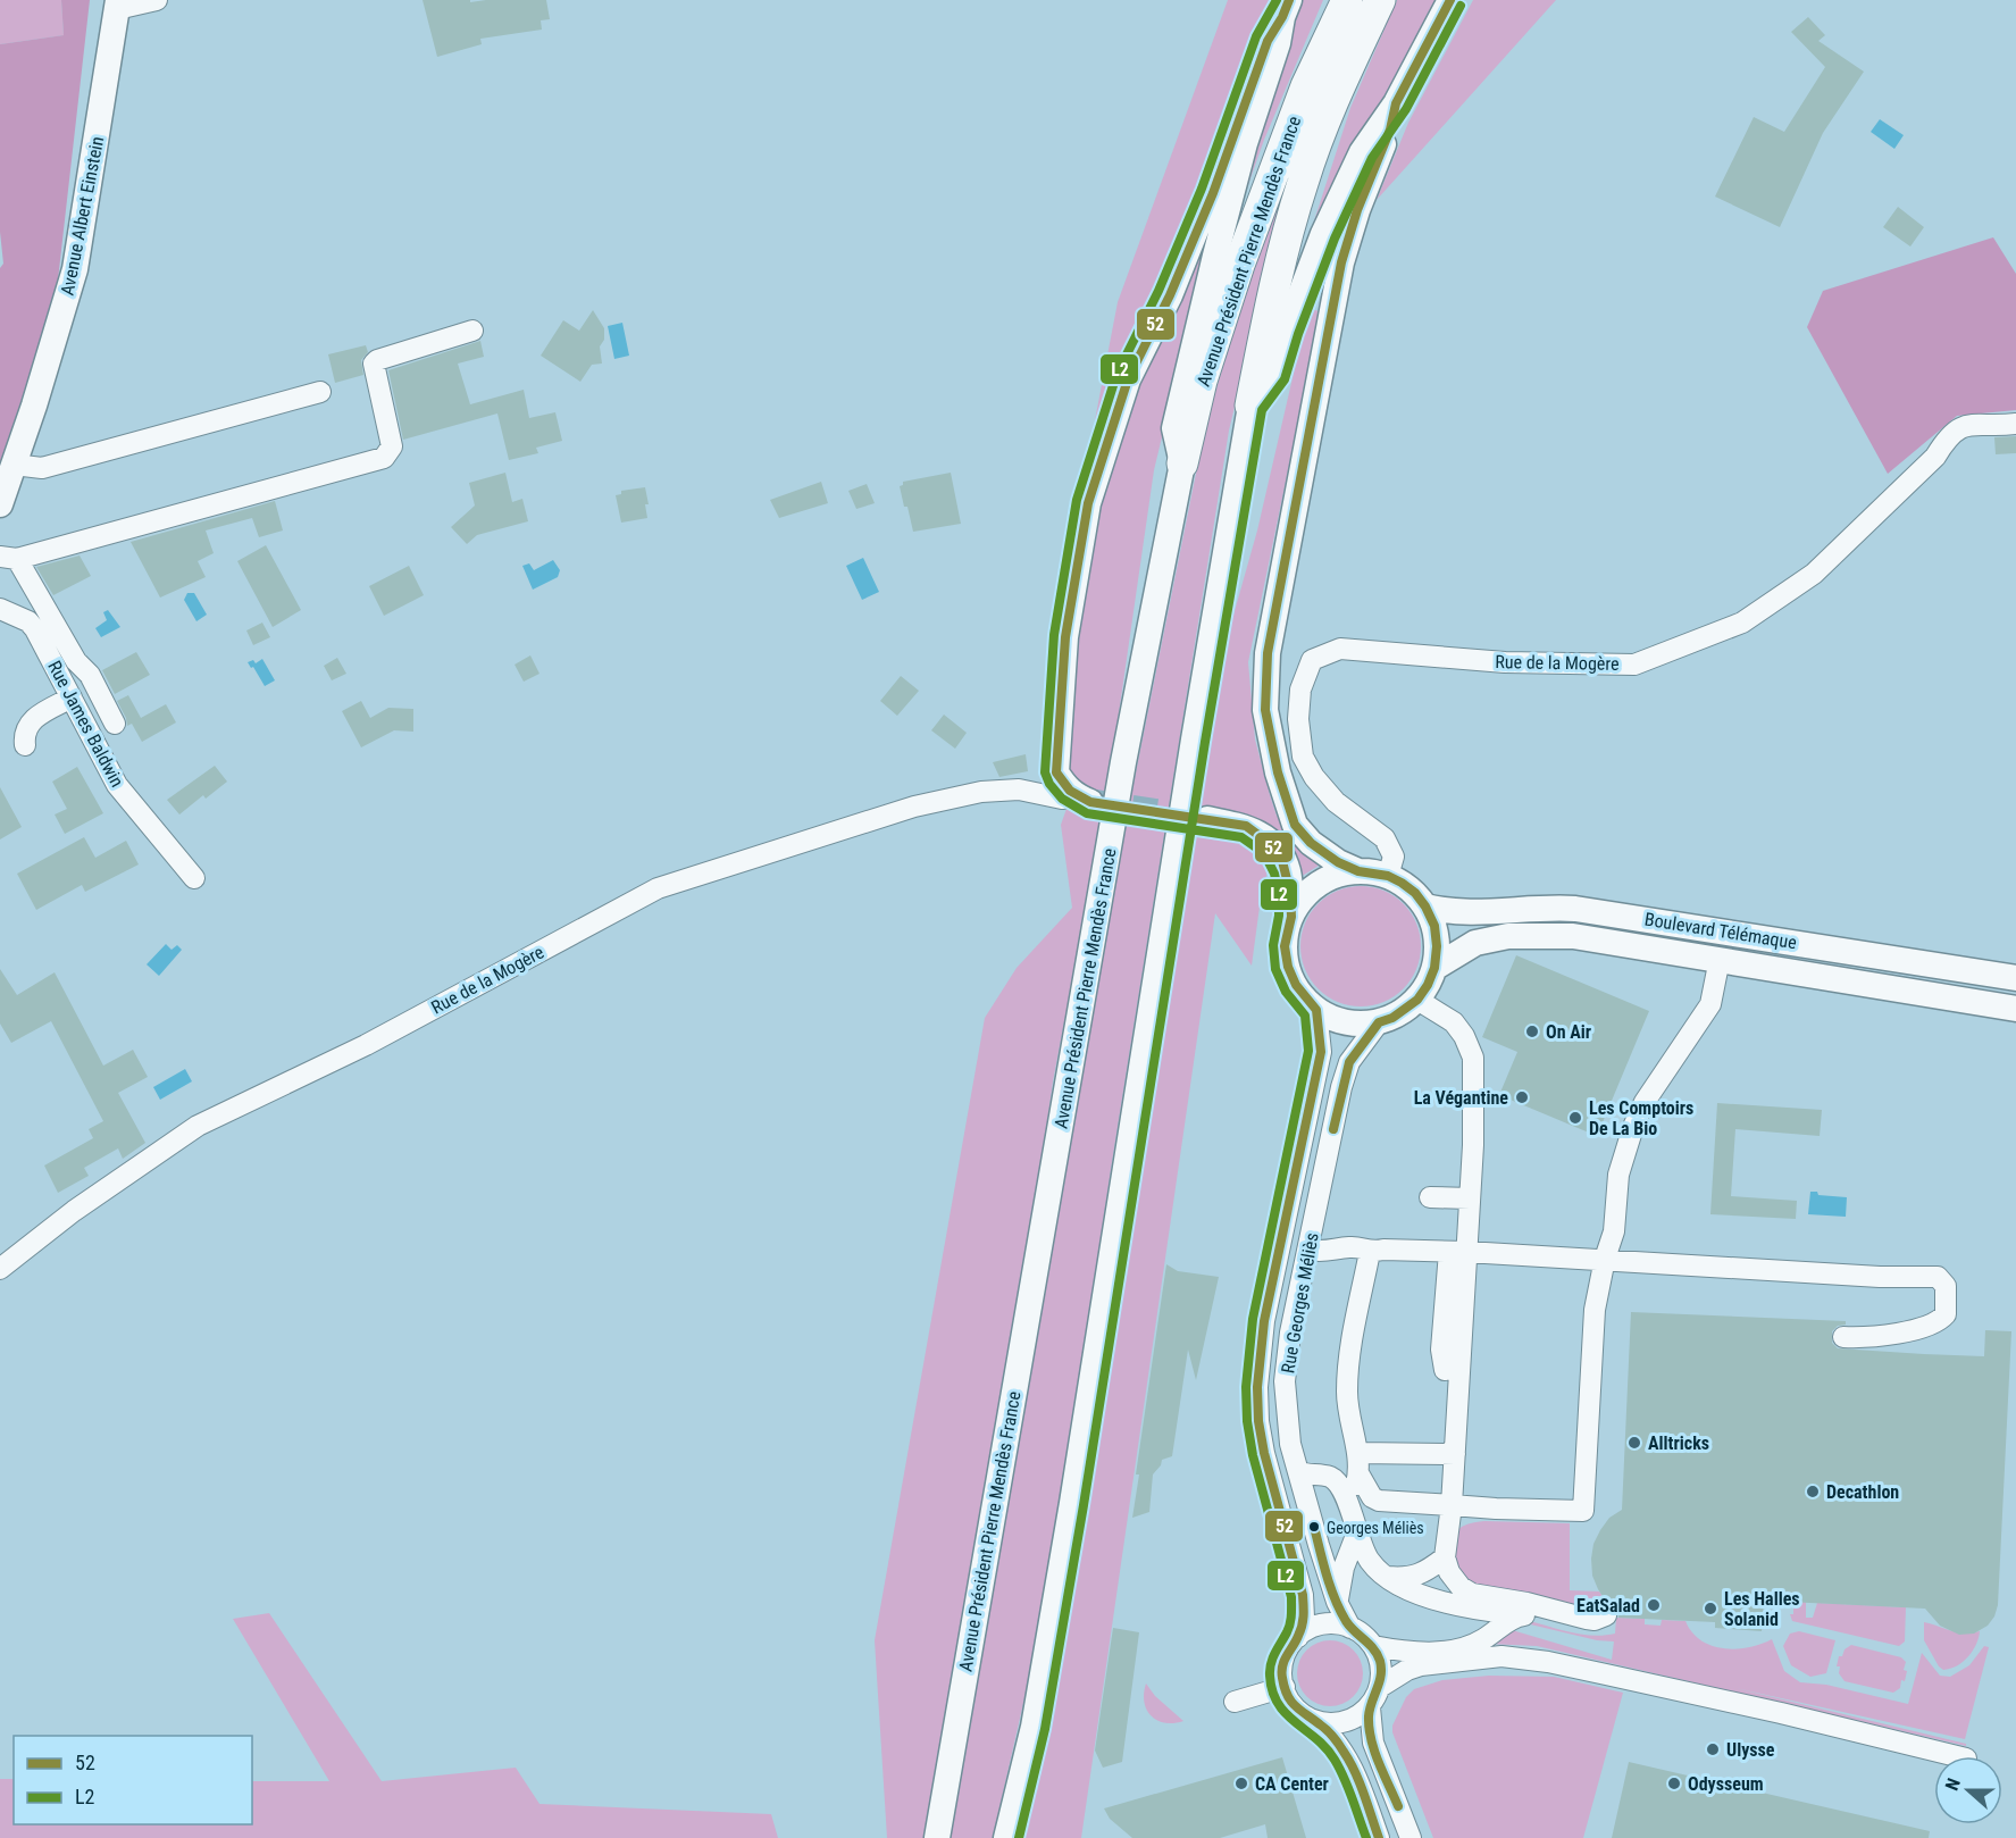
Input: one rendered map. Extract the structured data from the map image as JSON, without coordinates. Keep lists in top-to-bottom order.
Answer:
{
  "streets": {
    "highway": ["Avenue Président Pierre Mendès France"],
    "main road": ["Avenue Albert Einstein", "Boulevard Télémaque"],
    "street": ["Rue de la Mogère", "Rue James Baldwin", "Rue Georges Méliès"]
  },
  "crossings": [
    ["Rue de la Mogère", "Boulevard Télémaque"],
    ["Rue de la Mogère", "Rue Georges Méliès"],
    ["Boulevard Télémaque", "Rue Georges Méliès"]
  ],
  "places": [
    "On Air",
    "La Végantine",
    "Les Comptoirs De La Bio",
    "Alltricks",
    "Decathlon",
    "Georges Méliès",
    "EatSalad",
    "Les Halles Solanid",
    "Ulysse",
    "CA Center",
    "Odysseum"
  ],
  "lines": ["transit line 52", "transit line L2"],
  "legend": ["52", "L2"],
  "north": "left"
}
